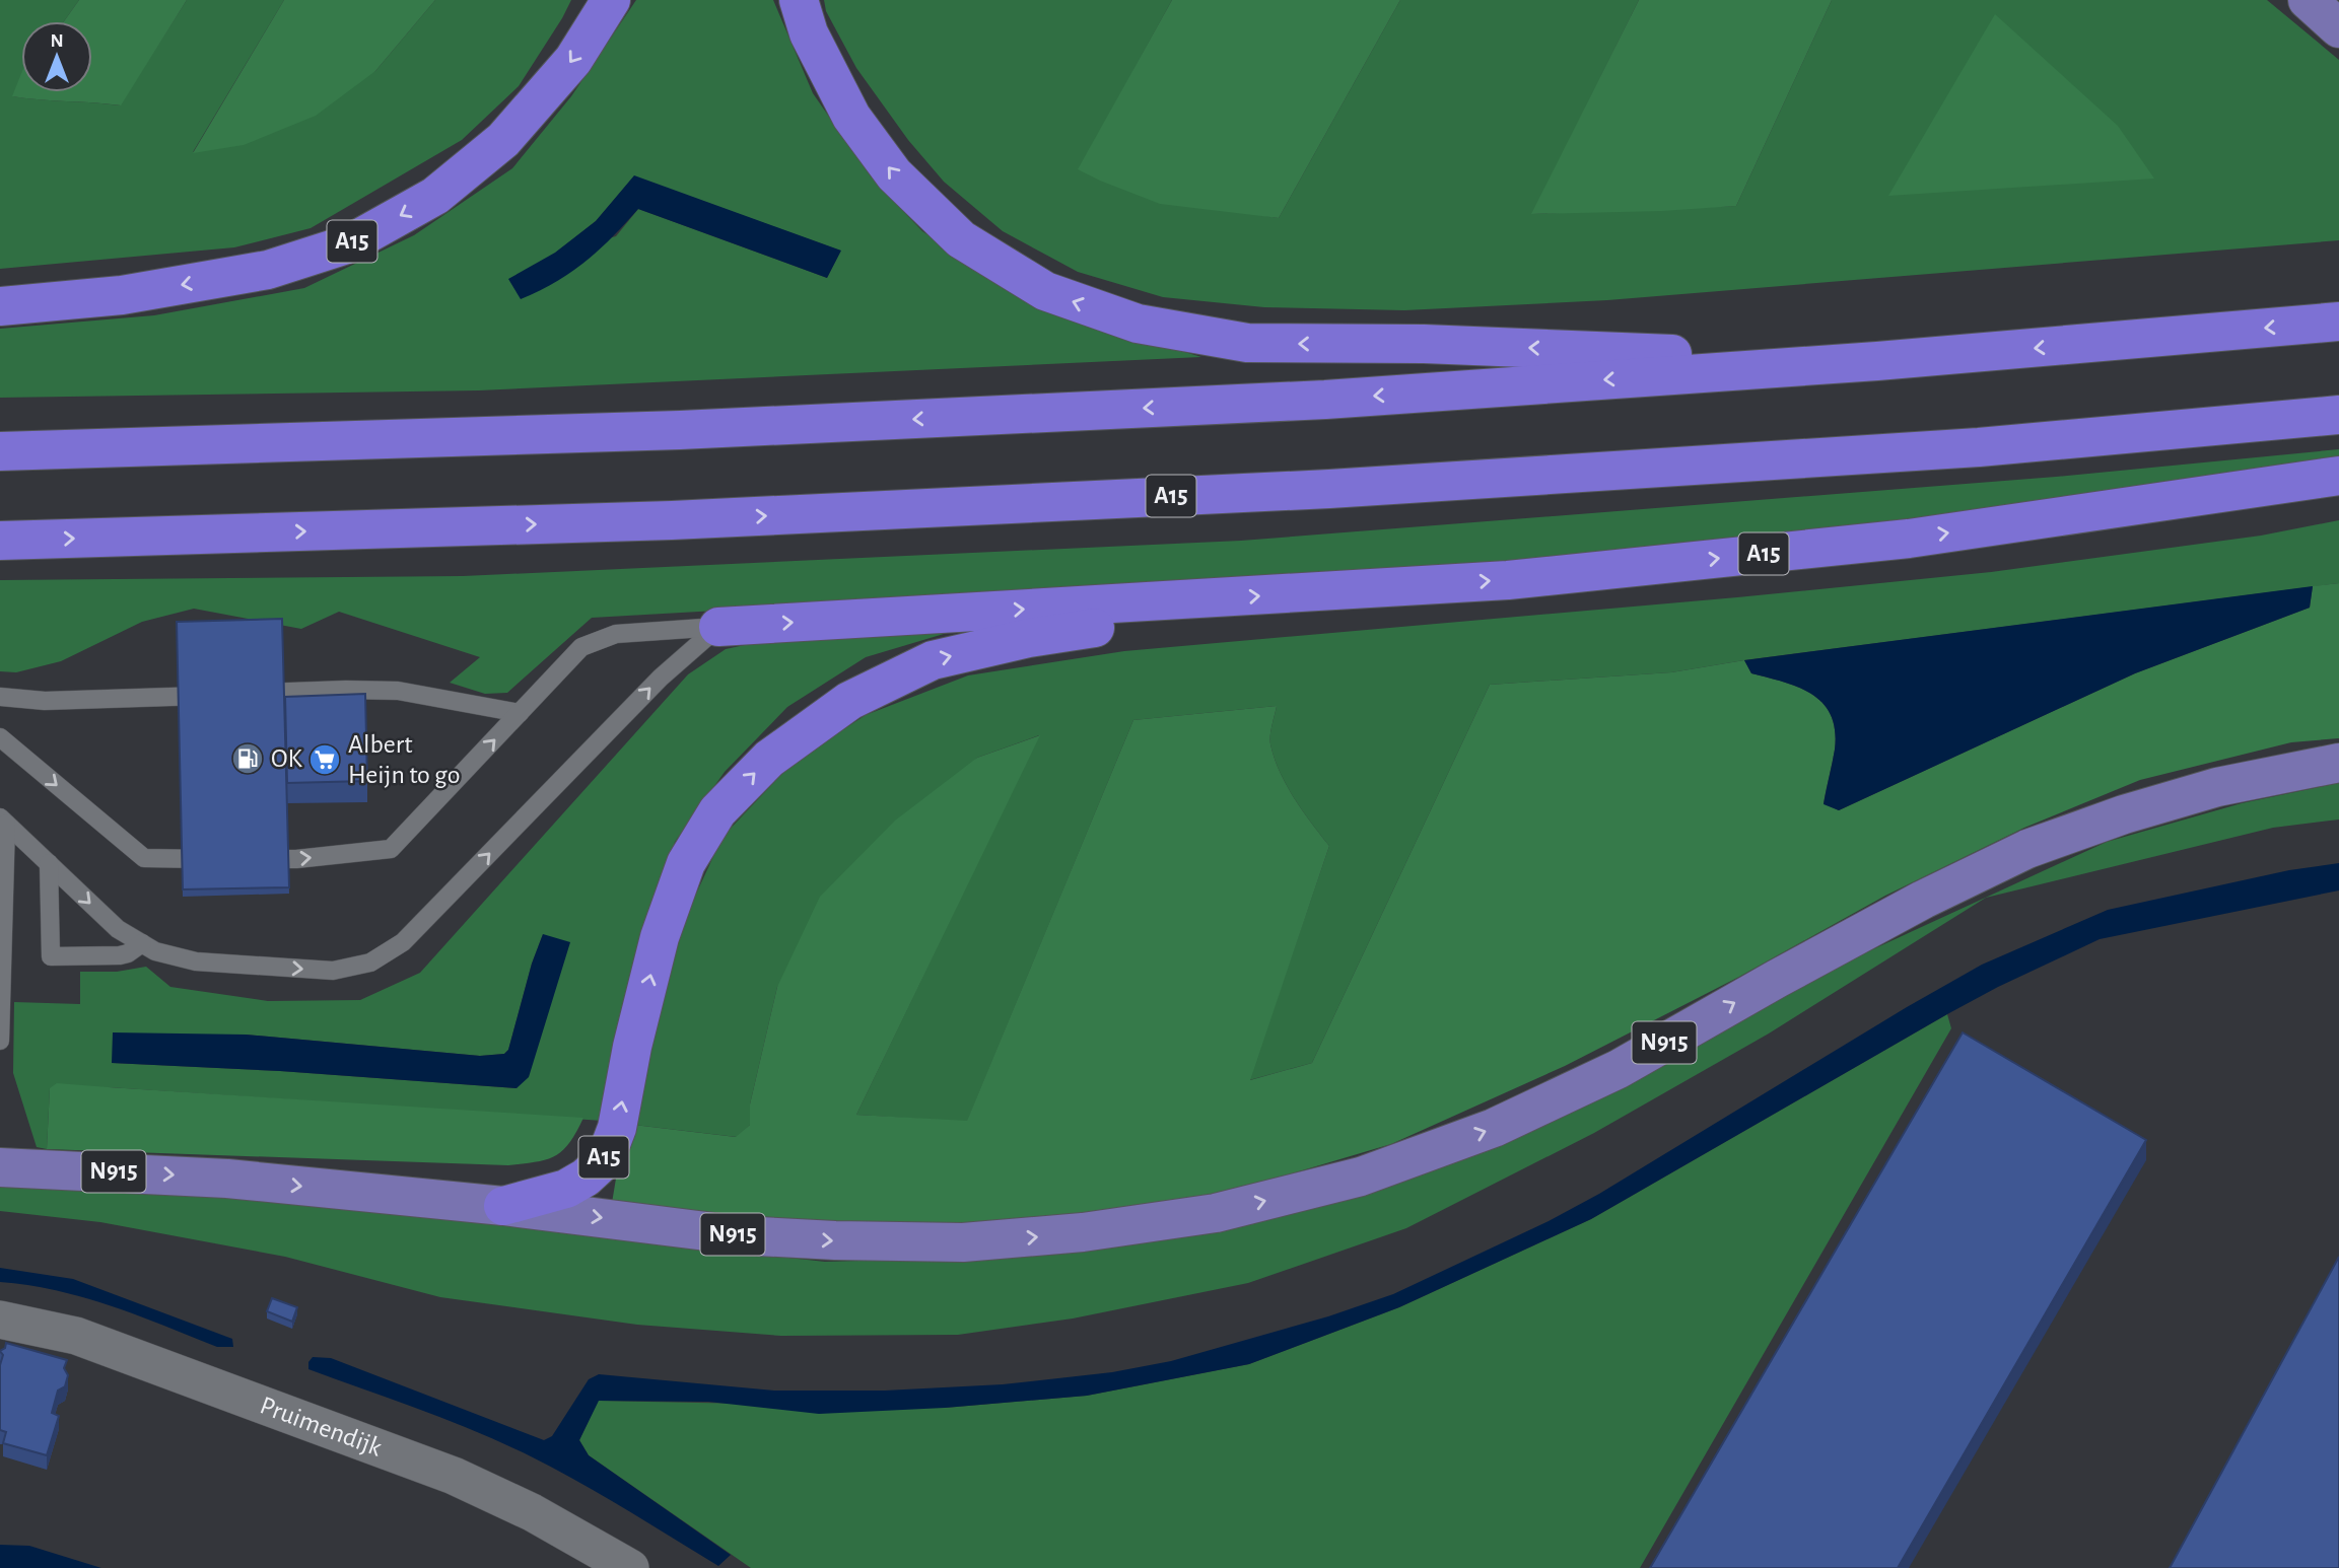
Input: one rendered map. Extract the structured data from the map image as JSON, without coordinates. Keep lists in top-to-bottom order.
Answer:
{
  "streets": {
    "highway": ["A15"],
    "main road": ["N915"],
    "street": ["Pruimendijk"]
  },
  "crossings": [
    ["A15", "N915"]
  ],
  "places": {
    "fuel station": ["OK"],
    "supermarket": ["Albert Heijn to go"]
  },
  "north": "top"
}
